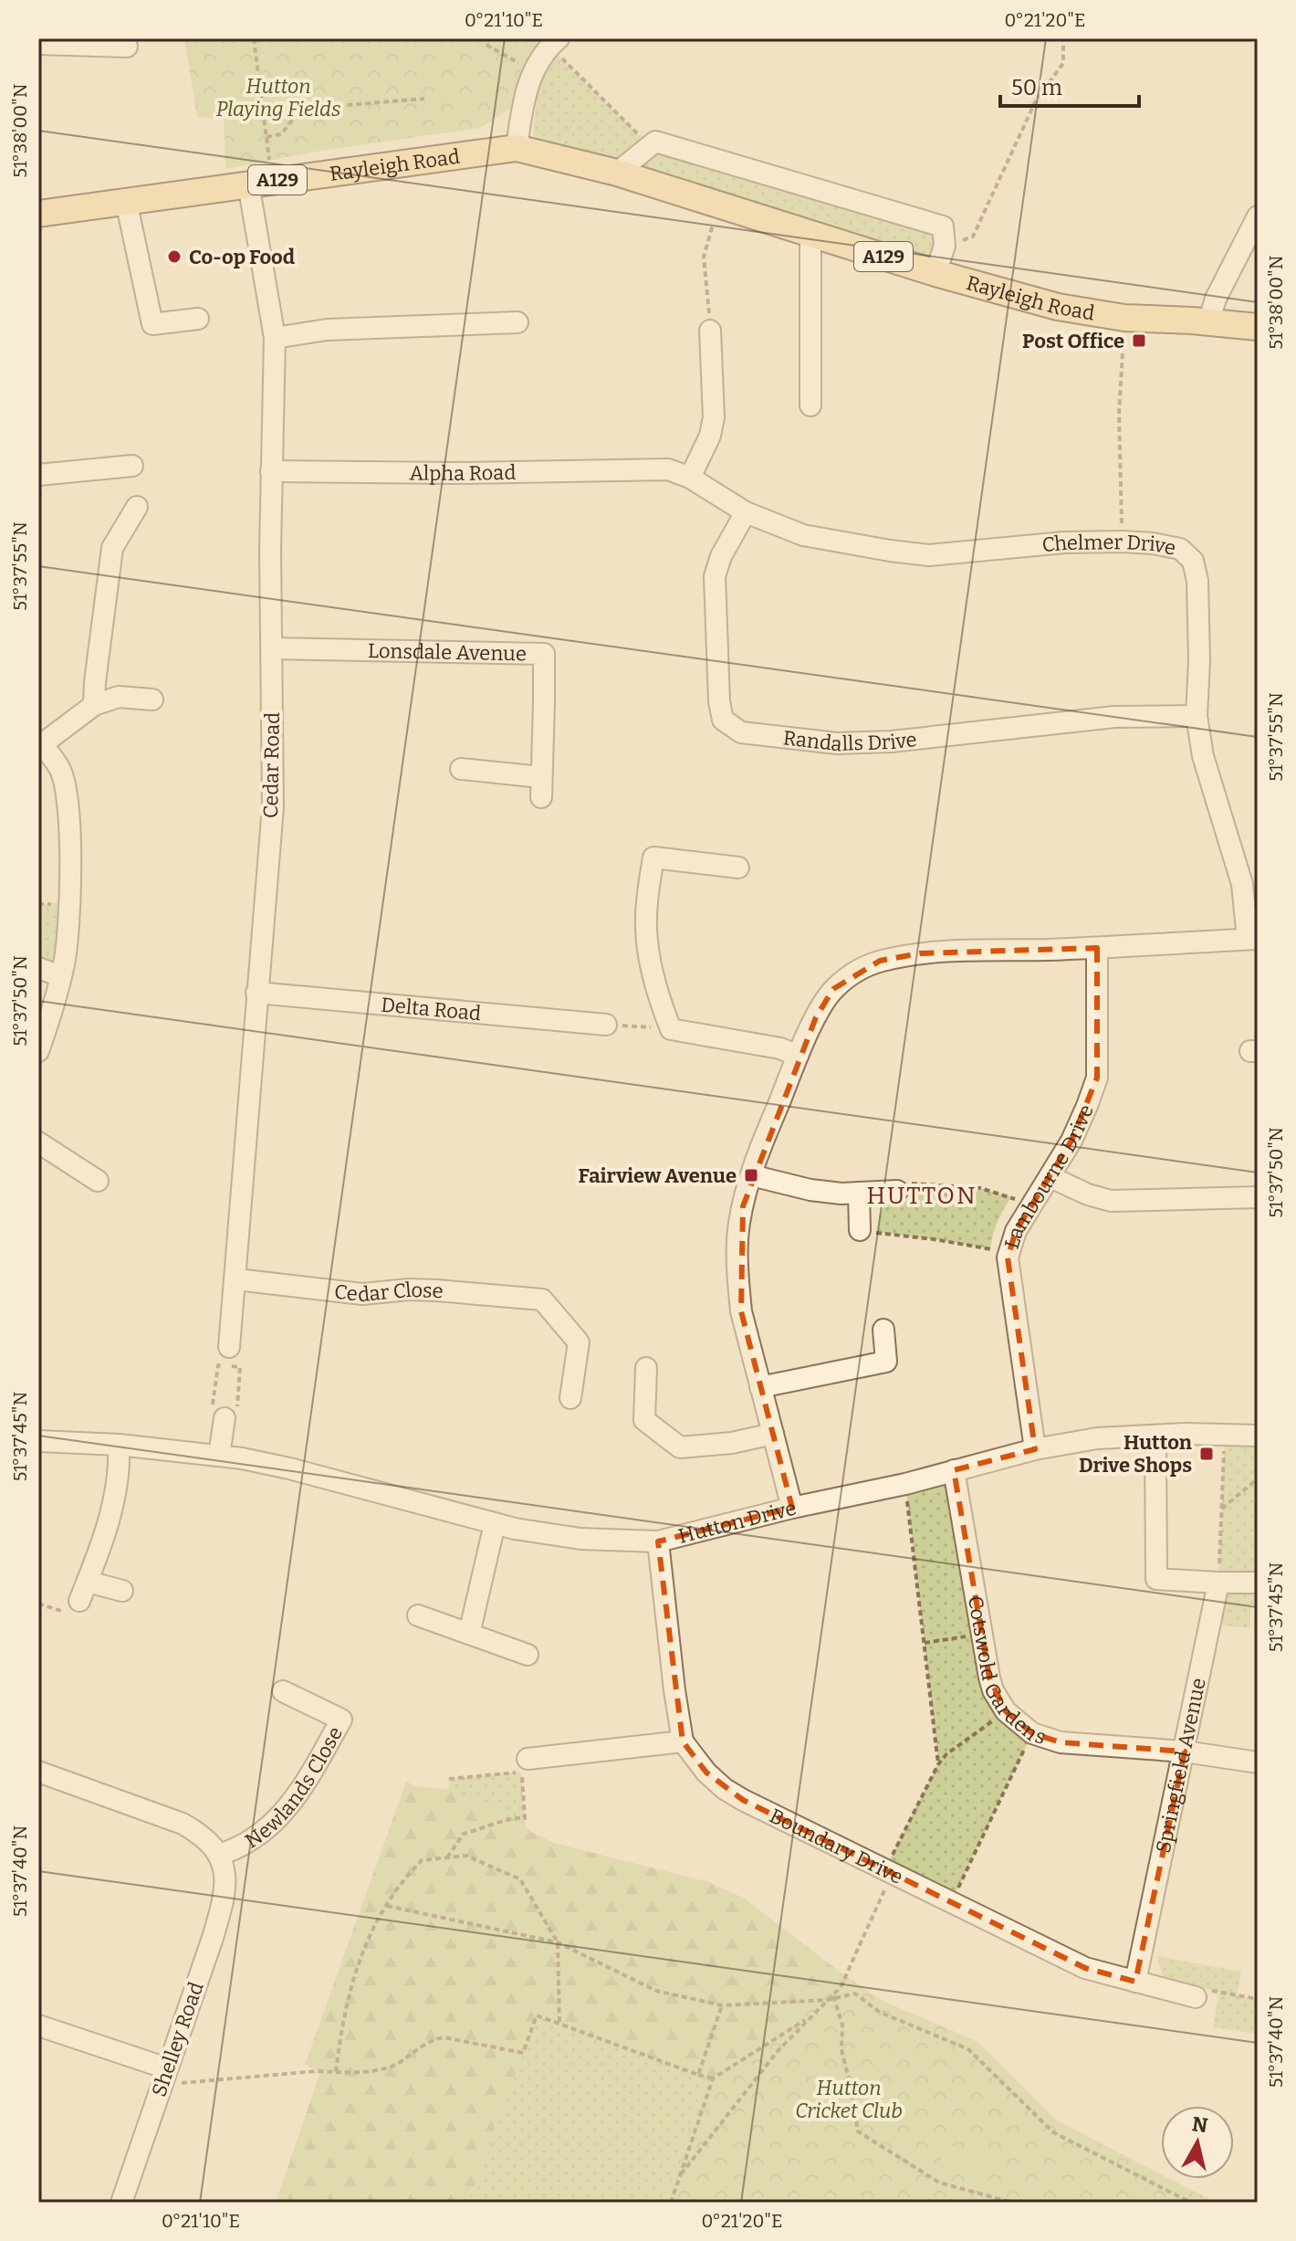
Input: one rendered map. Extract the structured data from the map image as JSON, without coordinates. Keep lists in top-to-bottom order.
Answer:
{
  "streets": {
    "main road": ["Rayleigh Road", "A129"],
    "street": [
      "Alpha Road",
      "Chelmer Drive",
      "Lonsdale Avenue",
      "Randalls Drive",
      "Cedar Road",
      "Delta Road",
      "Lambourne Drive",
      "Cedar Close",
      "Hutton Drive",
      "Cotswold Gardens",
      "Springfield Avenue",
      "Newlands Close",
      "Boundary Drive",
      "Shelley Road"
    ]
  },
  "crossings": [
    ["Rayleigh Road", "Cedar Road"],
    ["Alpha Road", "Chelmer Drive"],
    ["Alpha Road", "Cedar Road"],
    ["Chelmer Drive", "Randalls Drive"],
    ["Lonsdale Avenue", "Cedar Road"],
    ["Cedar Road", "Delta Road"],
    ["Cedar Road", "Cedar Close"],
    ["Lambourne Drive", "Hutton Drive"],
    ["Hutton Drive", "Cotswold Gardens"],
    ["Hutton Drive", "Boundary Drive"],
    ["Cotswold Gardens", "Springfield Avenue"],
    ["Springfield Avenue", "Boundary Drive"],
    ["Newlands Close", "Shelley Road"]
  ],
  "districts": ["HUTTON"],
  "parks": ["Hutton Playing Fields", "Hutton Cricket Club"],
  "places": {
    "other": ["Co-op Food"],
    "transit": ["Post Office", "Fairview Avenue", "Hutton Drive Shops"]
  },
  "scale_bar": "50 m",
  "north": "top",
  "coordinates": [
    "0°21'10\"E",
    "0°21'20\"E",
    "51°38'00\"N",
    "51°37'55\"N",
    "51°37'50\"N",
    "51°37'45\"N",
    "51°37'40\"N"
  ]
}
